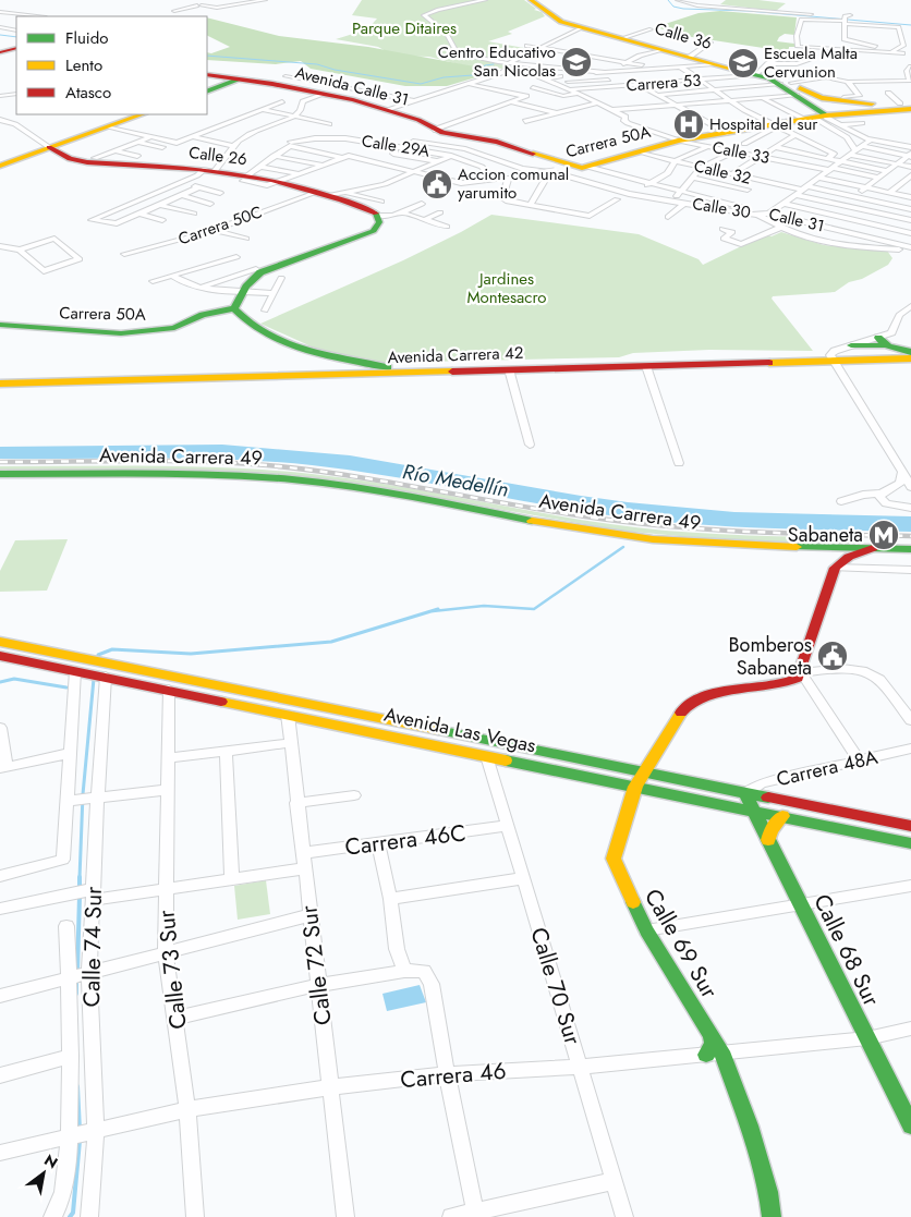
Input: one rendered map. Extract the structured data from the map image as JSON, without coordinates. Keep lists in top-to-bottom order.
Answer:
{
  "streets": {
    "main road": [
      "Calle 36",
      "Avenida Calle 31",
      "Carrera 50A",
      "Calle 26",
      "Avenida Carrera 42",
      "Avenida Carrera 49",
      "Avenida Las Vegas",
      "Calle 69 Sur",
      "Calle 68 Sur"
    ],
    "street": [
      "Carrera 53",
      "Calle 29A",
      "Calle 33",
      "Calle 32",
      "Calle 30",
      "Calle 31",
      "Carrera 50C",
      "Carrera 48A",
      "Carrera 46C",
      "Calle 74 Sur",
      "Calle 72 Sur",
      "Calle 73 Sur",
      "Calle 70 Sur",
      "Carrera 46"
    ]
  },
  "crossings": [
    ["Calle 36", "Carrera 53"],
    ["Calle 36", "Carrera 50A"],
    ["Carrera 53", "Calle 33"],
    ["Avenida Calle 31", "Carrera 50A"],
    ["Avenida Calle 31", "Calle 31"],
    ["Carrera 50A", "Calle 29A"],
    ["Carrera 50A", "Calle 33"],
    ["Carrera 50A", "Calle 32"],
    ["Carrera 50A", "Calle 30"],
    ["Carrera 50A", "Calle 31"],
    ["Carrera 50A", "Carrera 50C"],
    ["Calle 29A", "Calle 26"],
    ["Calle 29A", "Carrera 50C"],
    ["Calle 26", "Carrera 50C"],
    ["Calle 30", "Calle 31"],
    ["Avenida Las Vegas", "Carrera 48A"],
    ["Avenida Las Vegas", "Calle 69 Sur"],
    ["Avenida Las Vegas", "Calle 74 Sur"],
    ["Avenida Las Vegas", "Calle 68 Sur"],
    ["Avenida Las Vegas", "Calle 72 Sur"],
    ["Avenida Las Vegas", "Calle 73 Sur"],
    ["Avenida Las Vegas", "Calle 70 Sur"],
    ["Carrera 48A", "Calle 68 Sur"],
    ["Carrera 46C", "Calle 72 Sur"],
    ["Carrera 46C", "Calle 70 Sur"],
    ["Calle 69 Sur", "Carrera 46"],
    ["Calle 74 Sur", "Carrera 46"],
    ["Calle 68 Sur", "Carrera 46"],
    ["Calle 72 Sur", "Carrera 46"],
    ["Calle 73 Sur", "Carrera 46"],
    ["Calle 70 Sur", "Carrera 46"]
  ],
  "water": ["Río Medellín"],
  "parks": ["Parque Ditaires", "Jardines Montesacro"],
  "places": {
    "school or university": ["Centro Educativo San Nicolas", "Escuela Malta Cervunion"],
    "hospital": ["Hospital del sur"],
    "public building": ["Accion comunal yarumito", "Bomberos Sabaneta"],
    "metro station": ["Sabaneta"]
  },
  "legend": ["Fluido", "Lento", "Atasco"],
  "north": "top right"
}
